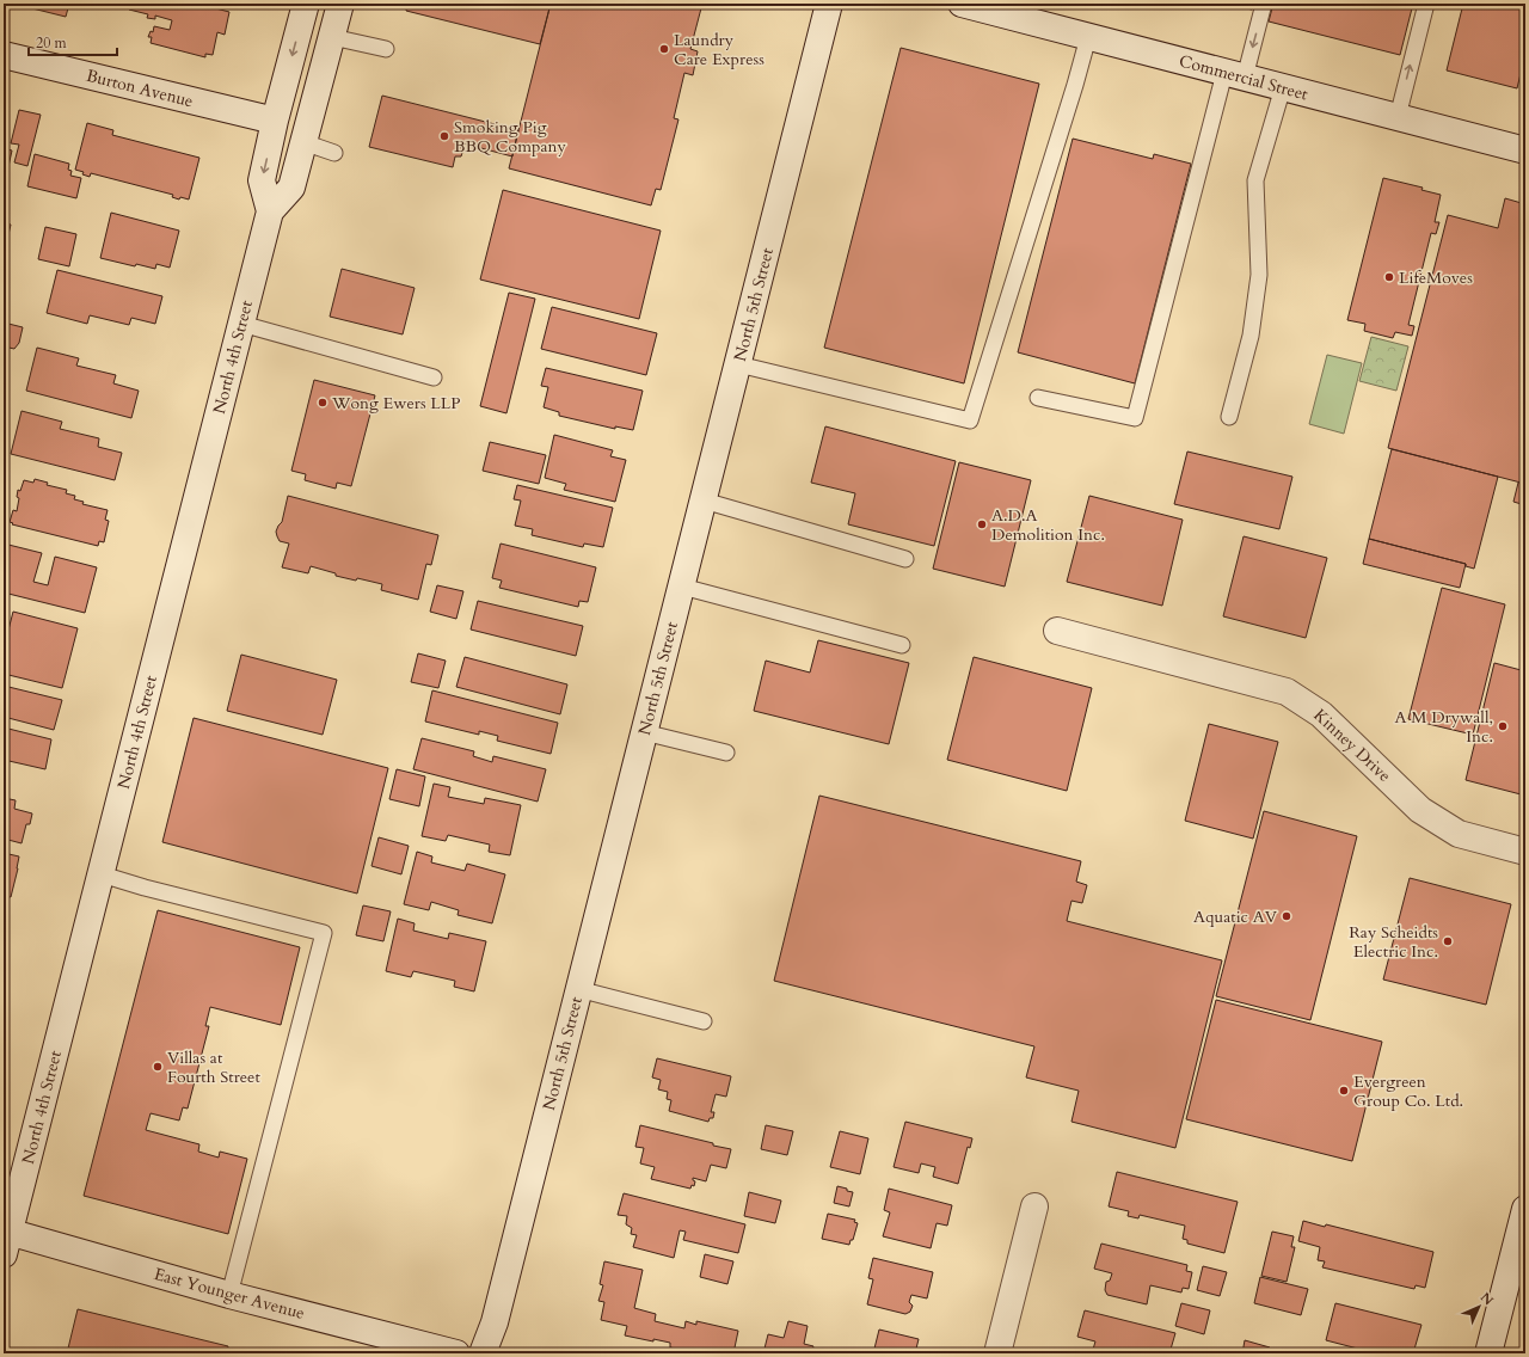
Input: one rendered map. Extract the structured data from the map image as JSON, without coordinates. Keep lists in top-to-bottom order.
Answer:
{
  "streets": {
    "street": [
      "Commercial Street",
      "Burton Avenue",
      "North 5th Street",
      "North 4th Street",
      "Kinney Drive",
      "East Younger Avenue"
    ]
  },
  "crossings": [
    ["Burton Avenue", "North 4th Street"],
    ["North 4th Street", "East Younger Avenue"]
  ],
  "places": [
    "Laundry Care Express",
    "Smoking Pig BBQ Company",
    "LifeMoves",
    "Wong Ewers LLP",
    "A.D.A Demolition Inc.",
    "A M Drywall, Inc.",
    "Aquatic AV",
    "Ray Scheidts Electric Inc.",
    "Villas at Fourth Street",
    "Evergreen Group Co. Ltd."
  ],
  "scale_bar": "20 m",
  "north": "top right"
}
